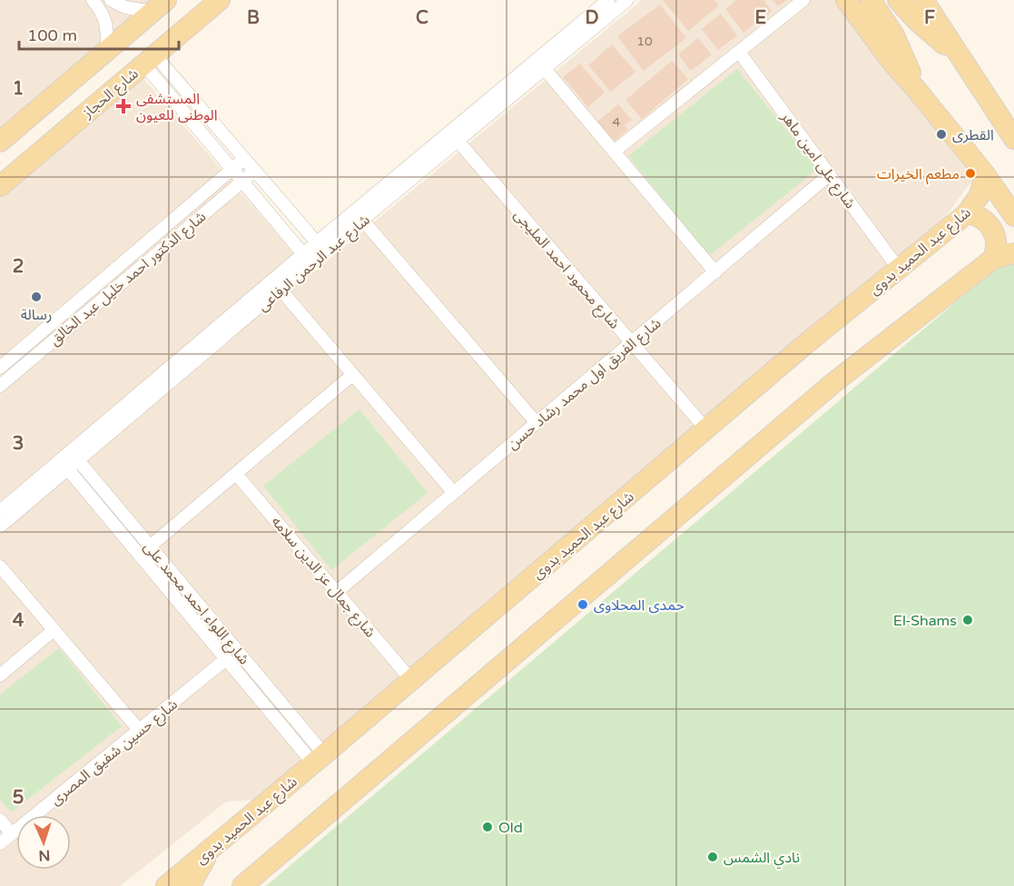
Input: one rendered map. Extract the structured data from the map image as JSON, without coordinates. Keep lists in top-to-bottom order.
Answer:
{
  "streets": {
    "main road": ["شارع الحجاز", "شارع عبد الحميد بدوى"],
    "street": [
      "شارع على امين ماهر",
      "شارع عبد الرحمن الرفاعى",
      "شارع محمود احمد المليجى",
      "شارع الدكتور احمد خليل عبد الخالق",
      "شارع الفريق اول محمد رشاد حسن",
      "شارع جمال عز الدين سلامه",
      "شارع اللواء احمد محمد على",
      "شارع حسين شفيق المصرى"
    ]
  },
  "crossings": [
    ["شارع على امين ماهر", "شارع عبد الحميد بدوى"],
    ["شارع على امين ماهر", "شارع الفريق اول محمد رشاد حسن"],
    ["شارع عبد الحميد بدوى", "شارع محمود احمد المليجى"],
    ["شارع عبد الحميد بدوى", "شارع جمال عز الدين سلامه"],
    ["شارع عبد الحميد بدوى", "شارع اللواء احمد محمد على"],
    ["شارع عبد الرحمن الرفاعى", "شارع محمود احمد المليجى"],
    ["شارع عبد الرحمن الرفاعى", "شارع اللواء احمد محمد على"],
    ["شارع محمود احمد المليجى", "شارع الفريق اول محمد رشاد حسن"],
    ["شارع الفريق اول محمد رشاد حسن", "شارع جمال عز الدين سلامه"],
    ["شارع اللواء احمد محمد على", "شارع حسين شفيق المصرى"]
  ],
  "places": {
    "health": ["المستشفى الوطنى للعيون"],
    "other": [
      "القطرى",
      "مطعم الخيرات",
      "رسالة",
      "حمدى المحلاوى",
      "El-Shams",
      "Old",
      "نادي الشمس"
    ]
  },
  "house_numbers": ["10", "4"],
  "scale_bar": "100 m",
  "north": "bottom",
  "grid": {
    "columns": [
      "B",
      "C",
      "D",
      "E",
      "F"
    ],
    "rows": [
      "1",
      "2",
      "3",
      "4",
      "5"
    ]
  }
}
